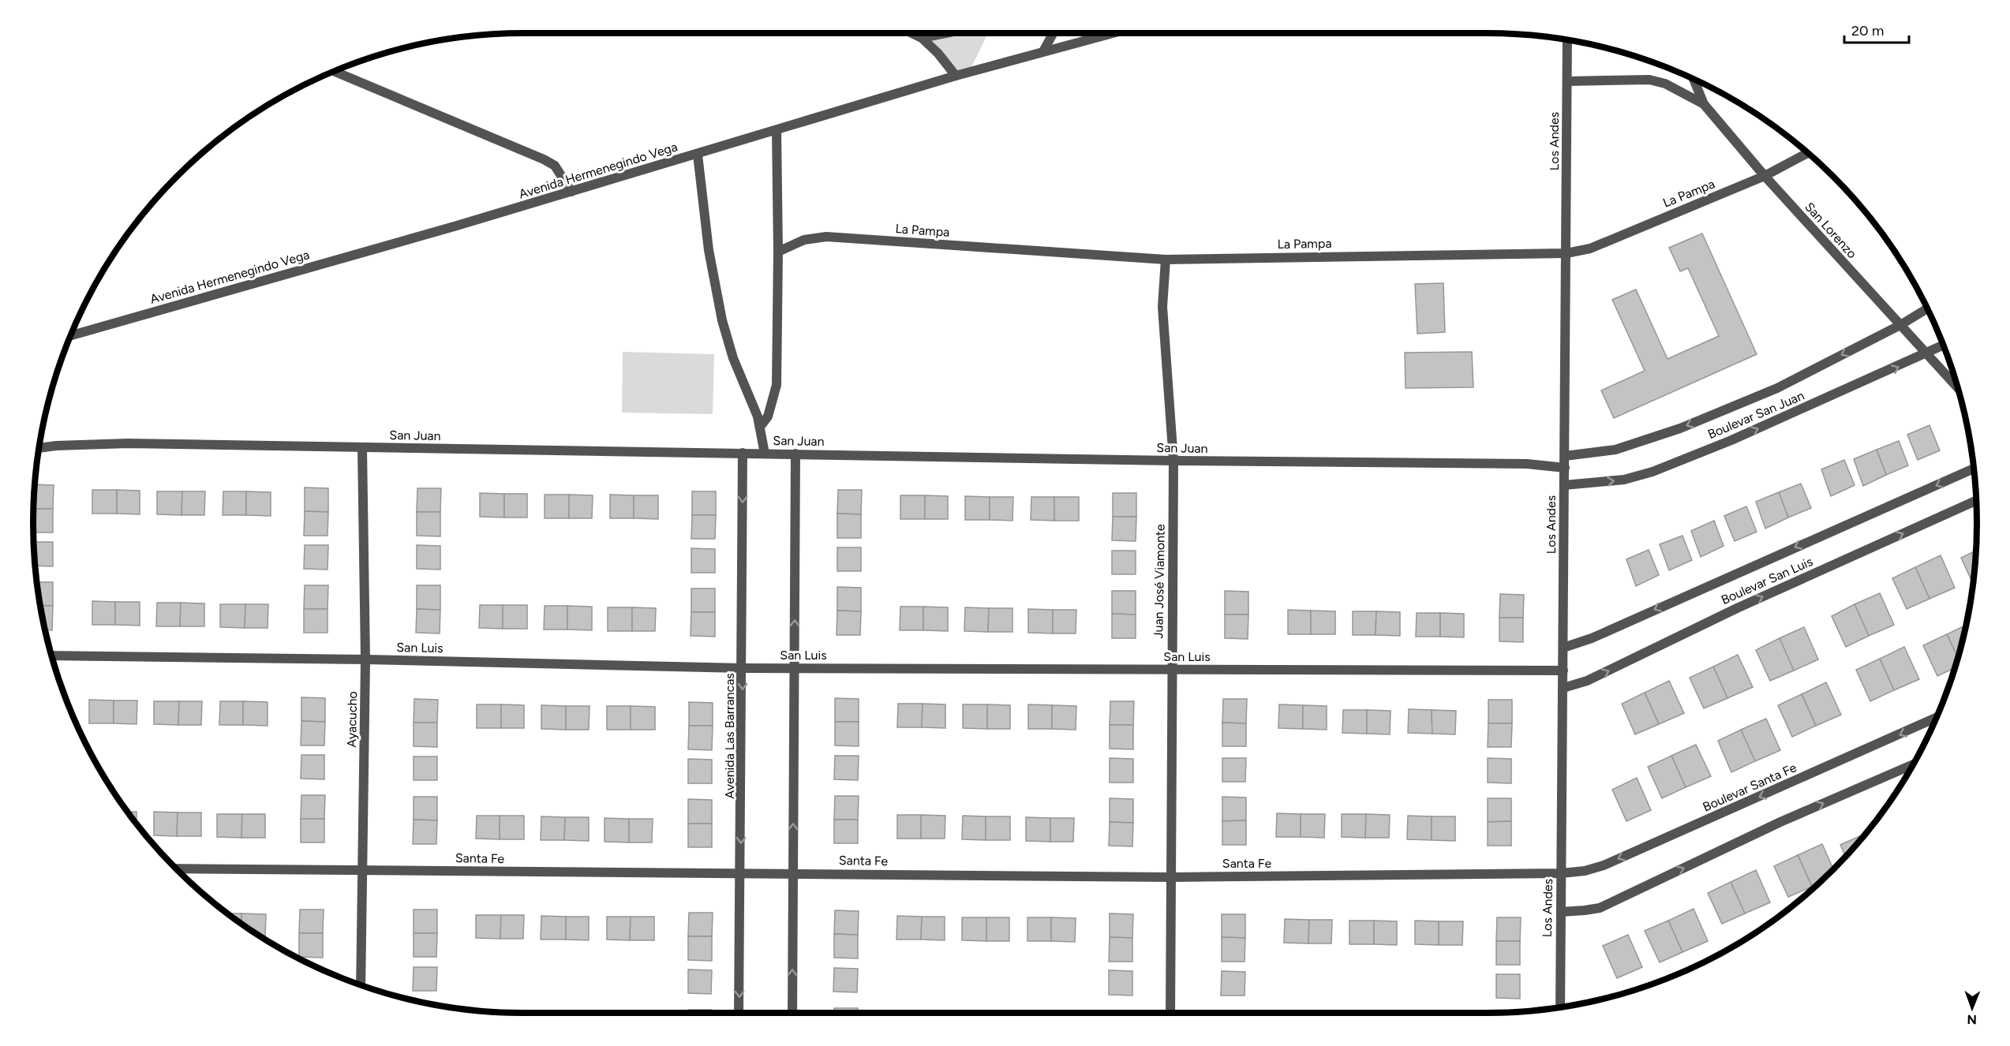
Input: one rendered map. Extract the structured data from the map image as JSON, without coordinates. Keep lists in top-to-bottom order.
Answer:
{
  "streets": {
    "street": [
      "Los Andes",
      "Avenida Hermenegindo Vega",
      "La Pampa",
      "San Lorenzo",
      "Boulevar San Juan",
      "San Juan",
      "Boulevar San Luis",
      "Juan José Viamonte",
      "San Luis",
      "Ayacucho",
      "Avenida Las Barrancas",
      "Boulevar Santa Fe",
      "Santa Fe"
    ]
  },
  "crossings": [
    ["Los Andes", "La Pampa"],
    ["Los Andes", "Boulevar San Juan"],
    ["Los Andes", "San Juan"],
    ["Los Andes", "Boulevar San Luis"],
    ["Los Andes", "San Luis"],
    ["Los Andes", "Boulevar Santa Fe"],
    ["Los Andes", "Santa Fe"],
    ["La Pampa", "San Lorenzo"],
    ["La Pampa", "Juan José Viamonte"],
    ["San Lorenzo", "Boulevar San Juan"],
    ["San Juan", "Juan José Viamonte"],
    ["San Juan", "Ayacucho"],
    ["San Juan", "Avenida Las Barrancas"],
    ["Juan José Viamonte", "San Luis"],
    ["Juan José Viamonte", "Santa Fe"],
    ["San Luis", "Ayacucho"],
    ["San Luis", "Avenida Las Barrancas"],
    ["Ayacucho", "Santa Fe"],
    ["Avenida Las Barrancas", "Santa Fe"],
    ["Boulevar Santa Fe", "Santa Fe"]
  ],
  "scale_bar": "20 m",
  "north": "bottom"
}
